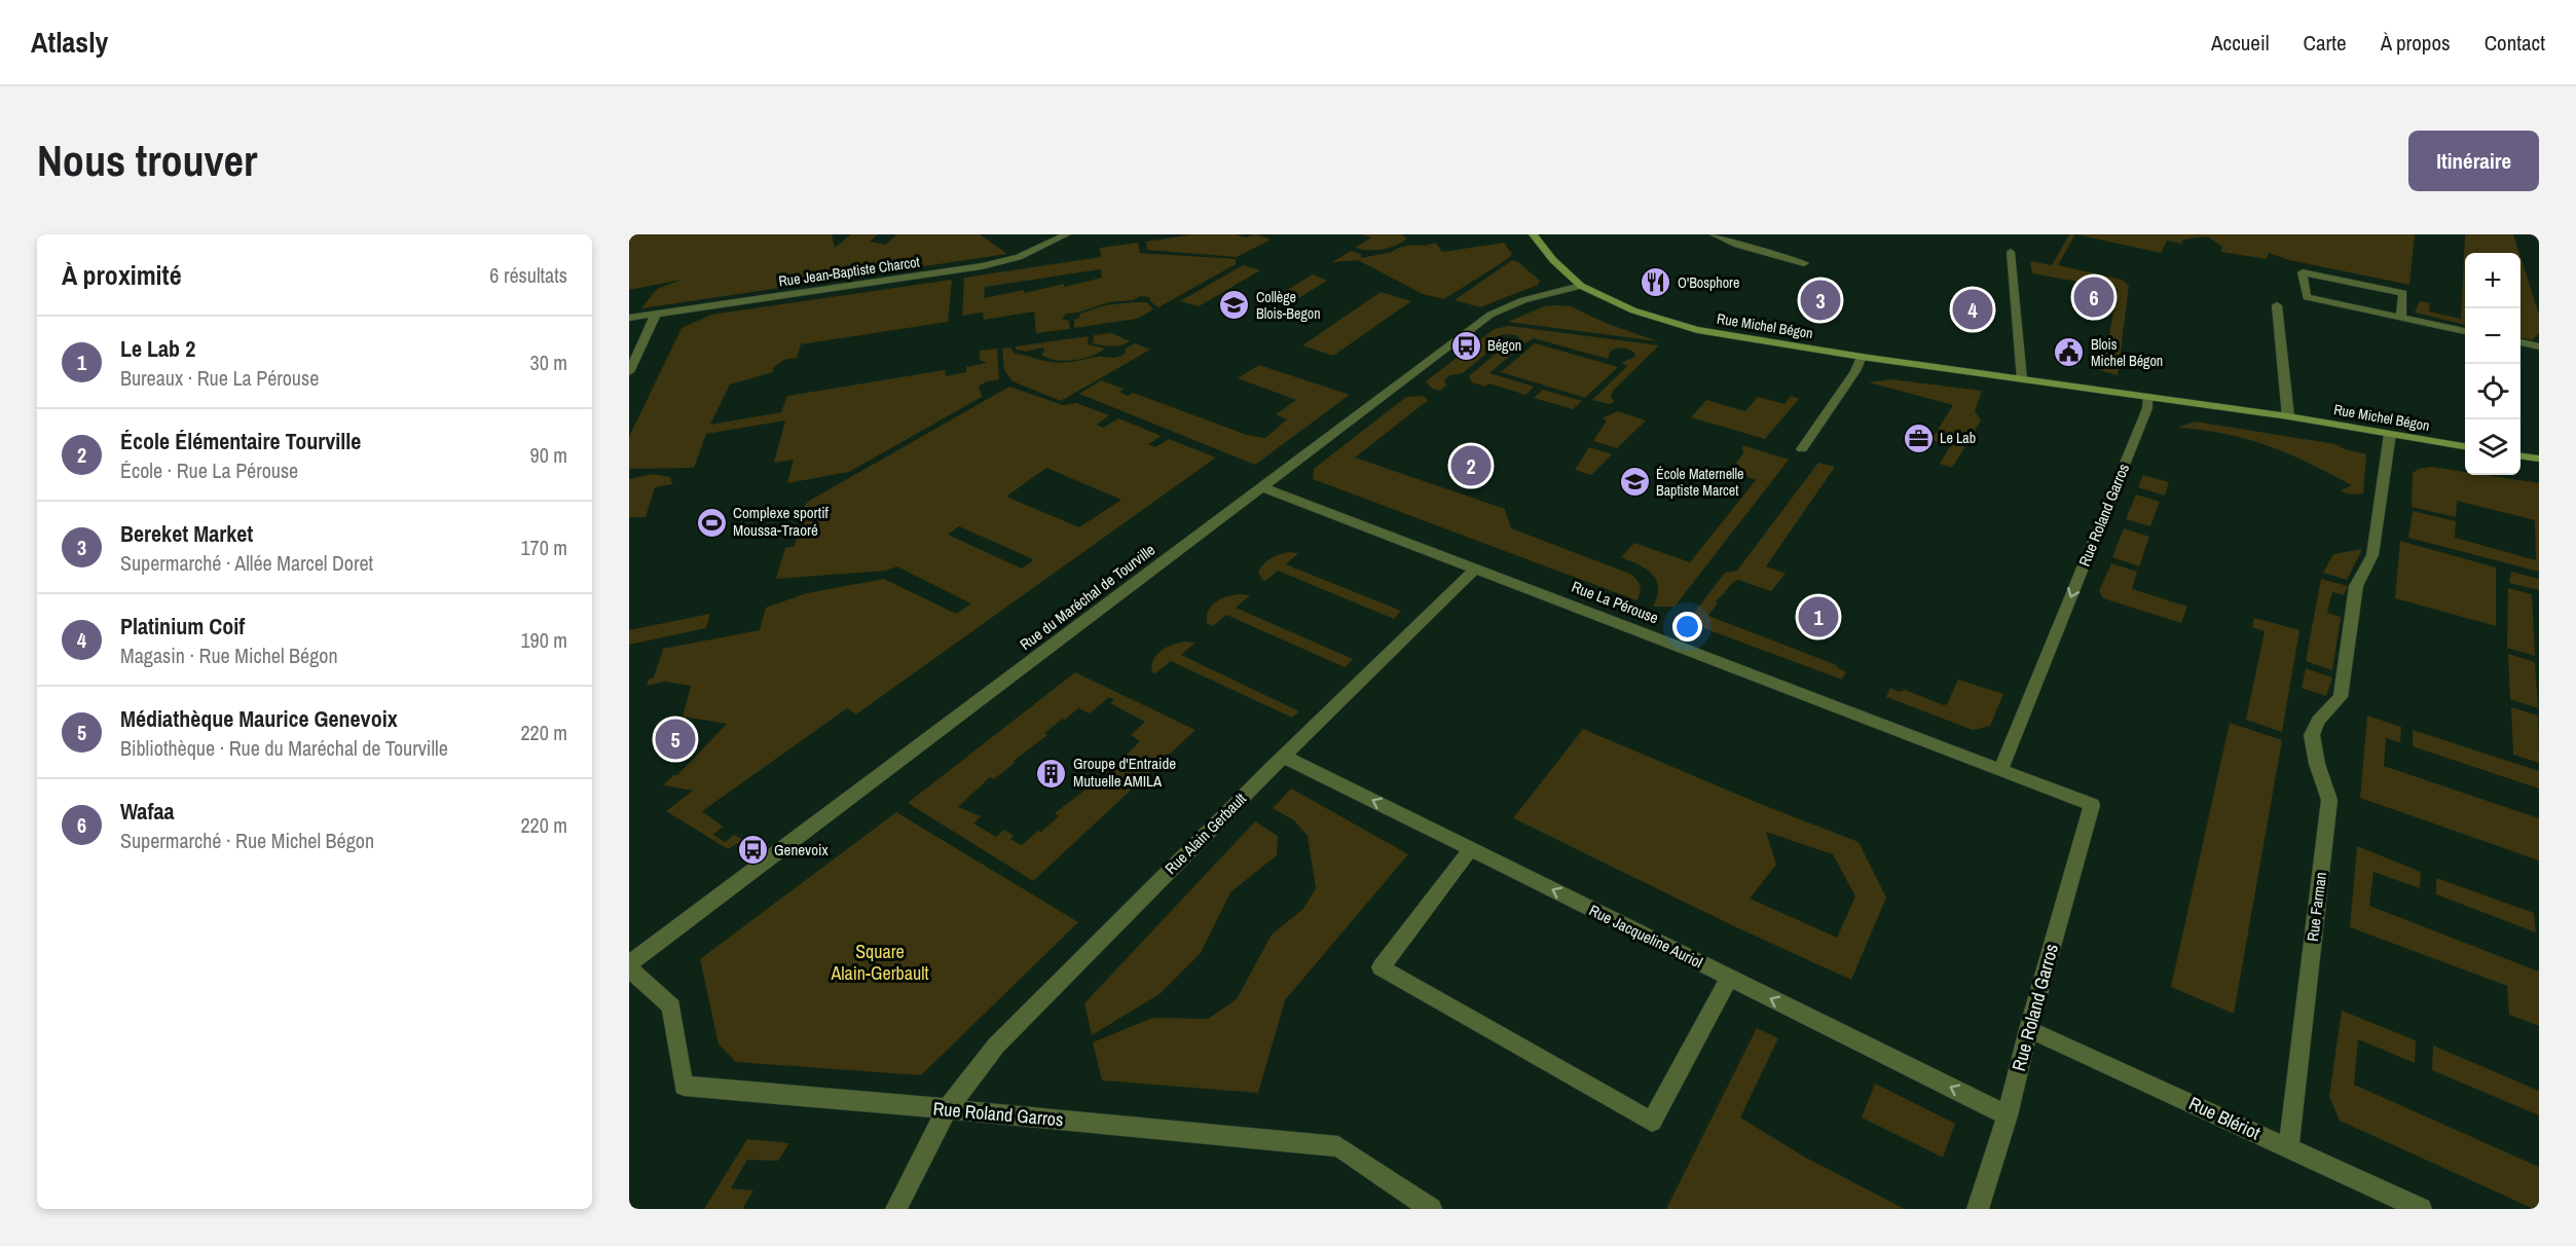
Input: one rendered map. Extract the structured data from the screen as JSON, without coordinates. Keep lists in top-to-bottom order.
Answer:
{
  "streets": {
    "street": [
      "Rue Jean-Baptiste Charcot",
      "Rue Michel Bégon",
      "Rue Roland Garros",
      "Rue du Maréchal de Tourville",
      "Rue La Pérouse",
      "Rue Alain Gerbault",
      "Rue Farman",
      "Rue Jacqueline Auriol",
      "Rue Blériot"
    ]
  },
  "crossings": [
    ["Rue Michel Bégon", "Rue Roland Garros"],
    ["Rue Michel Bégon", "Rue du Maréchal de Tourville"],
    ["Rue Michel Bégon", "Rue Farman"],
    ["Rue Roland Garros", "Rue du Maréchal de Tourville"],
    ["Rue Roland Garros", "Rue La Pérouse"],
    ["Rue Roland Garros", "Rue Alain Gerbault"],
    ["Rue Roland Garros", "Rue Jacqueline Auriol"],
    ["Rue Roland Garros", "Rue Blériot"],
    ["Rue du Maréchal de Tourville", "Rue La Pérouse"],
    ["Rue La Pérouse", "Rue Alain Gerbault"],
    ["Rue Alain Gerbault", "Rue Jacqueline Auriol"],
    ["Rue Farman", "Rue Blériot"]
  ],
  "one_way": ["Rue Jacqueline Auriol"],
  "parks": ["Square Alain-Gerbault"],
  "places": {
    "restaurant": ["O'Bosphore"],
    "school or university": ["Collège Blois-Begon", "École Maternelle Baptiste Marcet"],
    "bus stop": ["Bégon", "Genevoix"],
    "public building": ["Blois Michel Bégon"],
    "office": ["Le Lab"],
    "sports": ["Complexe sportif Moussa-Traoré"],
    "building": ["Groupe d'Entraide Mutuelle AMILA"]
  },
  "page": {
    "header": "Atlasly",
    "nav": [
      "Accueil",
      "Carte",
      "À propos",
      "Contact"
    ],
    "buttons": "Itinéraire",
    "title": "Nous trouver",
    "heading": ["À proximité", "6 résultats"],
    "map_buttons": ["+", "−"],
    "pins": [
      "6",
      "3",
      "4",
      "2",
      "1",
      "5"
    ],
    "list": [
      {
        "mark": "1",
        "name": "Le Lab 2",
        "note": "Bureaux · Rue La Pérouse",
        "value": "30 m"
      },
      {
        "mark": "2",
        "name": "École Élémentaire Tourville",
        "note": "École · Rue La Pérouse",
        "value": "90 m"
      },
      {
        "mark": "3",
        "name": "Bereket Market",
        "note": "Supermarché · Allée Marcel Doret",
        "value": "170 m"
      },
      {
        "mark": "4",
        "name": "Platinium Coif",
        "note": "Magasin · Rue Michel Bégon",
        "value": "190 m"
      },
      {
        "mark": "5",
        "name": "Médiathèque Maurice Genevoix",
        "note": "Bibliothèque · Rue du Maréchal de Tourville",
        "value": "220 m"
      },
      {
        "mark": "6",
        "name": "Wafaa",
        "note": "Supermarché · Rue Michel Bégon",
        "value": "220 m"
      }
    ]
  }
}
